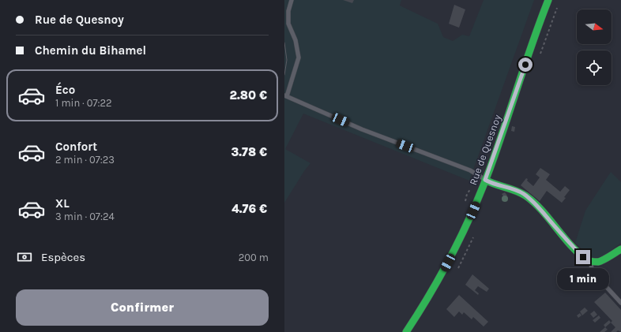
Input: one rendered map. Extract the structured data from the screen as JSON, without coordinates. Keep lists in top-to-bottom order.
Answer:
{
  "streets": {
    "main road": ["Rue de Quesnoy"]
  },
  "north": "right",
  "page": {
    "banner": ["Rue de Quesnoy", "Chemin du Bihamel"],
    "list": [
      {
        "name": "Éco",
        "note": "1 min · 07:22",
        "value": "2.80 €"
      },
      {
        "name": "Confort",
        "note": "2 min · 07:23",
        "value": "3.78 €"
      },
      {
        "name": "XL",
        "note": "3 min · 07:24",
        "value": "4.76 €"
      }
    ],
    "pay": ["Espèces", "200 m"],
    "bubble": "1 min",
    "buttons": "Confirmer"
  }
}
